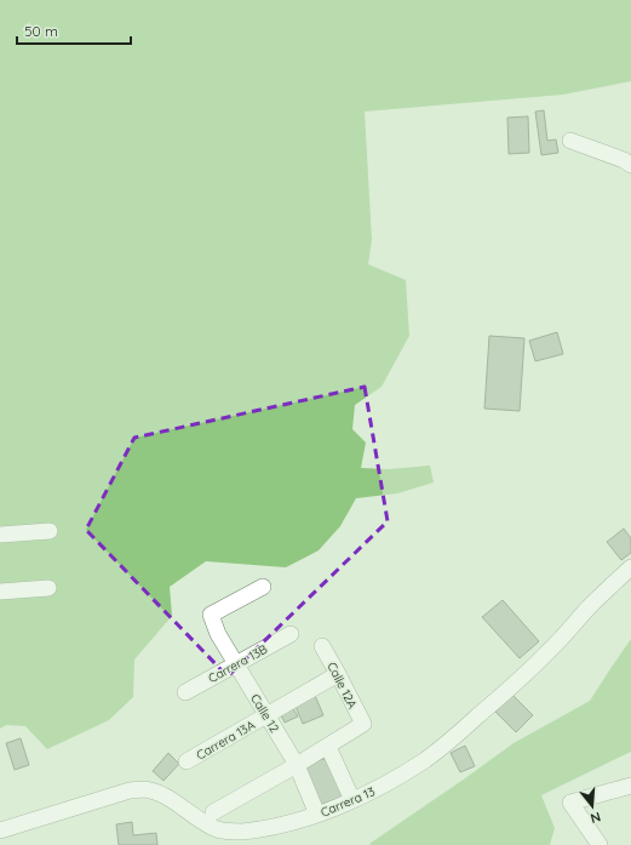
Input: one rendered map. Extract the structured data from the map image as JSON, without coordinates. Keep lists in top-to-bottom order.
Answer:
{
  "streets": {
    "street": [
      "Carrera 13B",
      "Calle 12A",
      "Calle 12",
      "Carrera 13A",
      "Carrera 13"
    ]
  },
  "crossings": [
    ["Carrera 13B", "Calle 12"],
    ["Calle 12A", "Carrera 13A"],
    ["Calle 12", "Carrera 13A"],
    ["Calle 12", "Carrera 13"]
  ],
  "scale_bar": "50 m",
  "north": "bottom"
}
